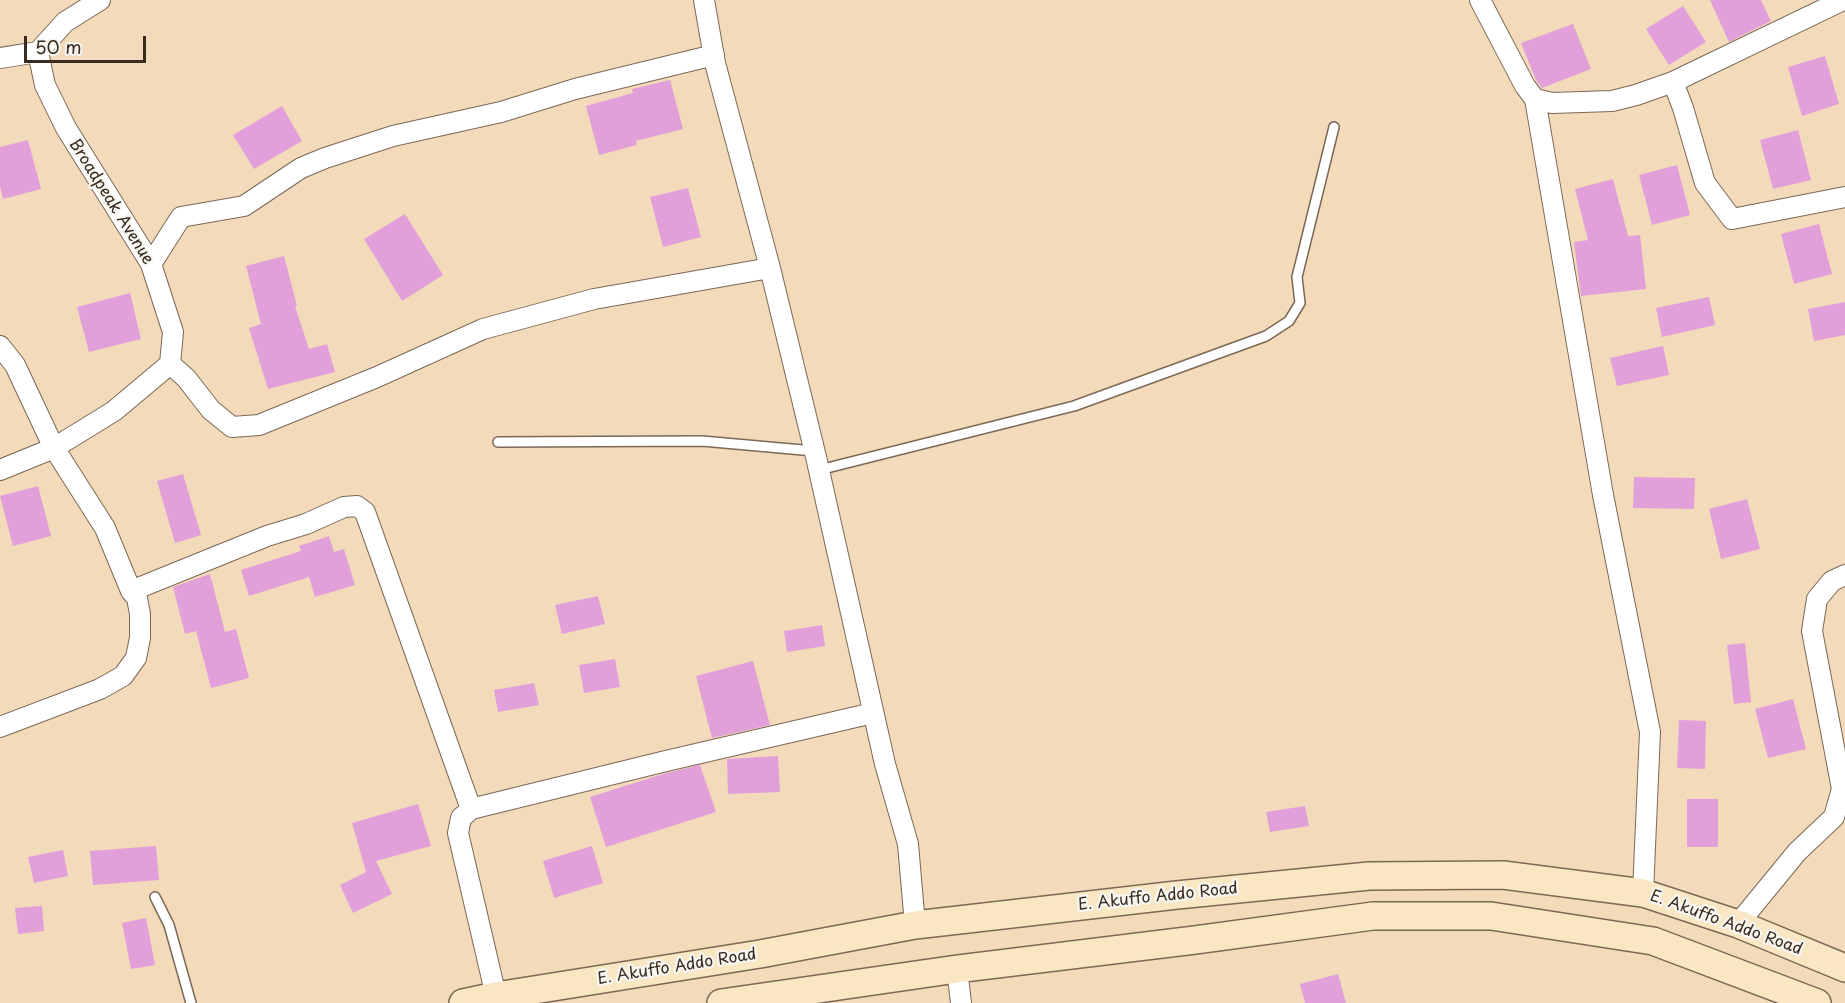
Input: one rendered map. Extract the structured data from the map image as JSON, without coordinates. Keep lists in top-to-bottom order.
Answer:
{
  "streets": {
    "main road": ["E. Akuffo Addo Road"],
    "street": ["Broadpeak Avenue"]
  },
  "scale_bar": "50 m"
}
